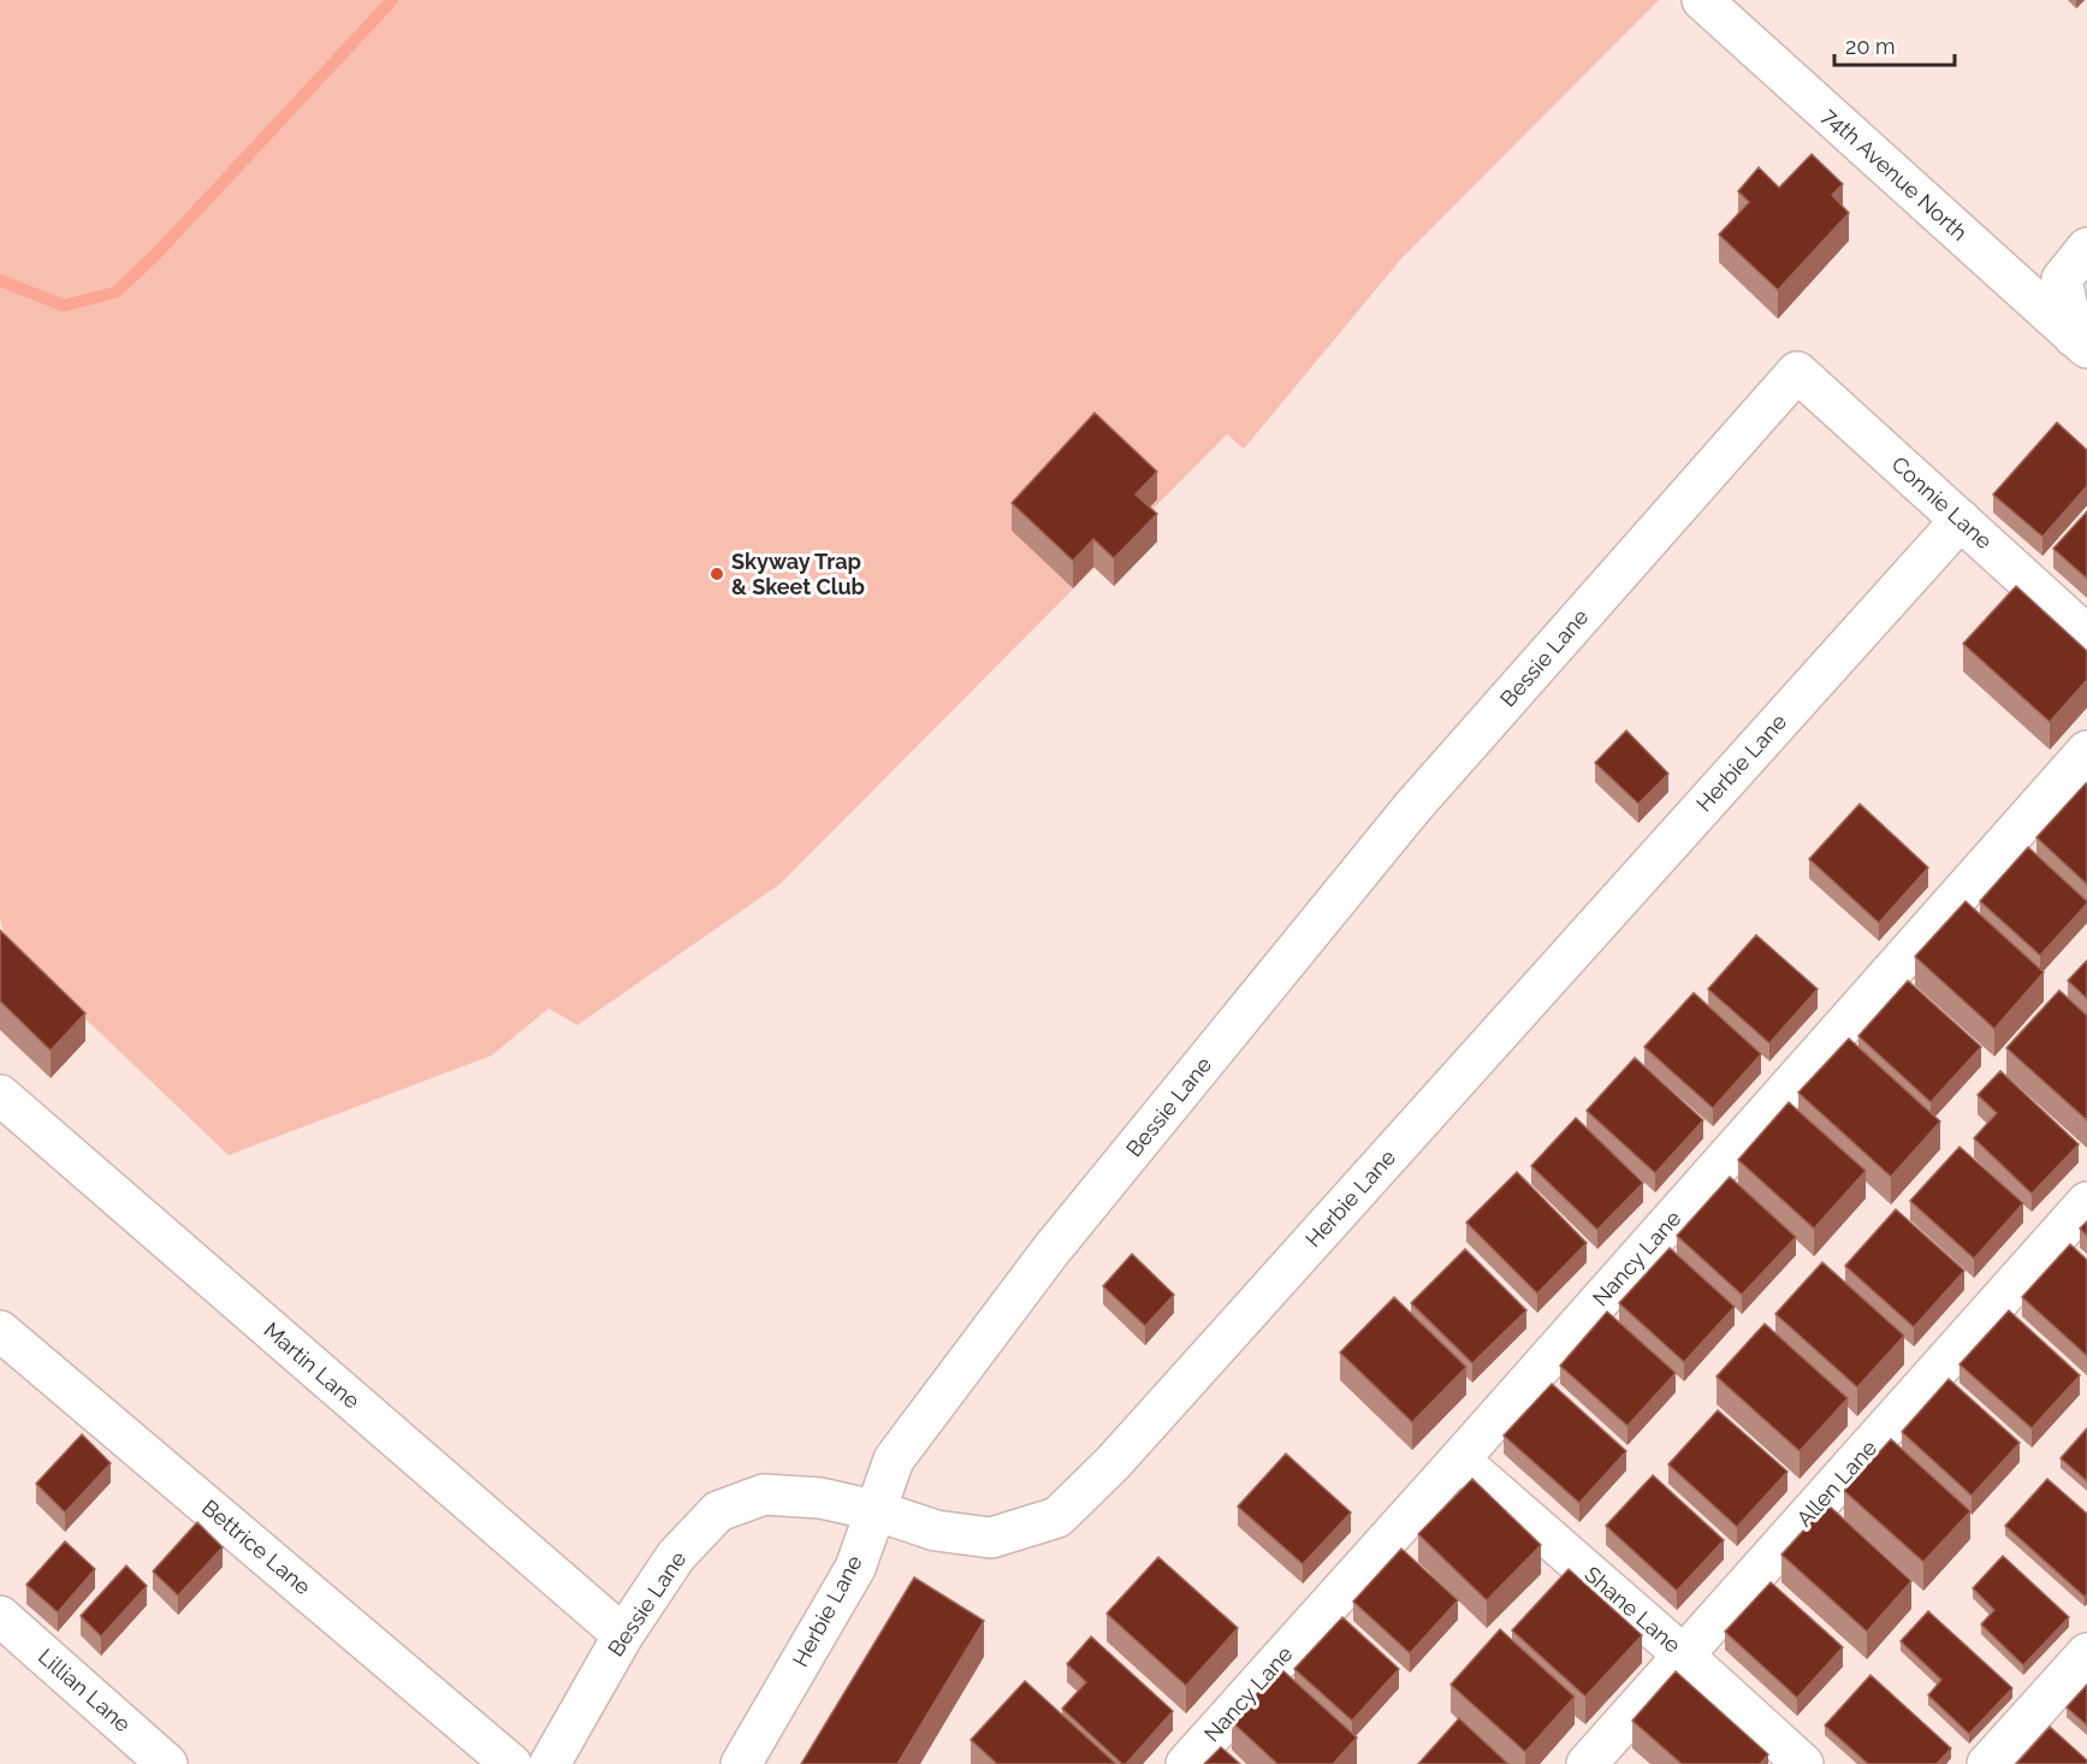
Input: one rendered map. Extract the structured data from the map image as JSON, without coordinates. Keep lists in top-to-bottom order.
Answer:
{
  "streets": {
    "street": [
      "74th Avenue North",
      "Connie Lane",
      "Bessie Lane",
      "Herbie Lane",
      "Nancy Lane",
      "Martin Lane",
      "Allen Lane",
      "Bettrice Lane",
      "Shane Lane",
      "Lillian Lane"
    ]
  },
  "crossings": [
    ["Connie Lane", "Bessie Lane"],
    ["Connie Lane", "Herbie Lane"],
    ["Bessie Lane", "Herbie Lane"],
    ["Bessie Lane", "Martin Lane"],
    ["Nancy Lane", "Shane Lane"],
    ["Allen Lane", "Shane Lane"]
  ],
  "places": ["Skyway Trap & Skeet Club"],
  "scale_bar": "20 m"
}
